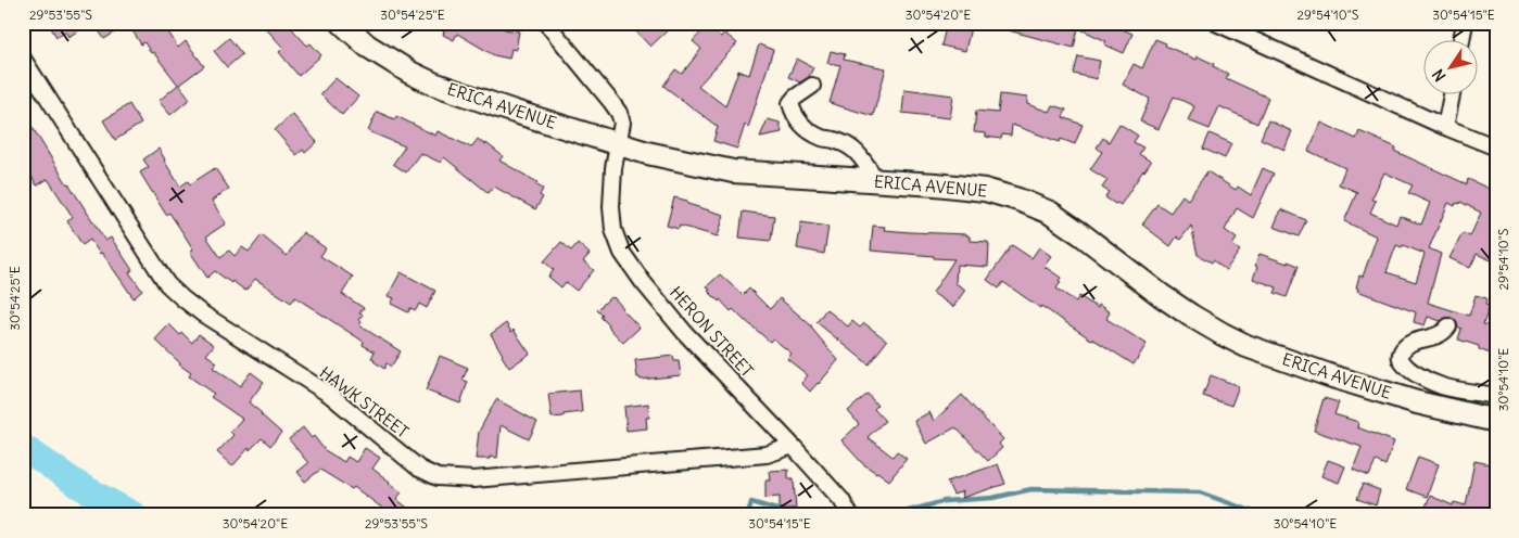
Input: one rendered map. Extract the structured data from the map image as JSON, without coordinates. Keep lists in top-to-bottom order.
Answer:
{
  "streets": {
    "street": ["ERICA AVENUE", "HERON STREET", "HAWK STREET"]
  },
  "crossings": [
    ["ERICA AVENUE", "HERON STREET"],
    ["HERON STREET", "HAWK STREET"]
  ],
  "north": "bottom left",
  "coordinates": [
    "29°53'55\"S",
    "30°54'25\"E",
    "30°54'20\"E",
    "29°54'10\"S",
    "30°54'15\"E",
    "30°54'10\"E"
  ]
}
